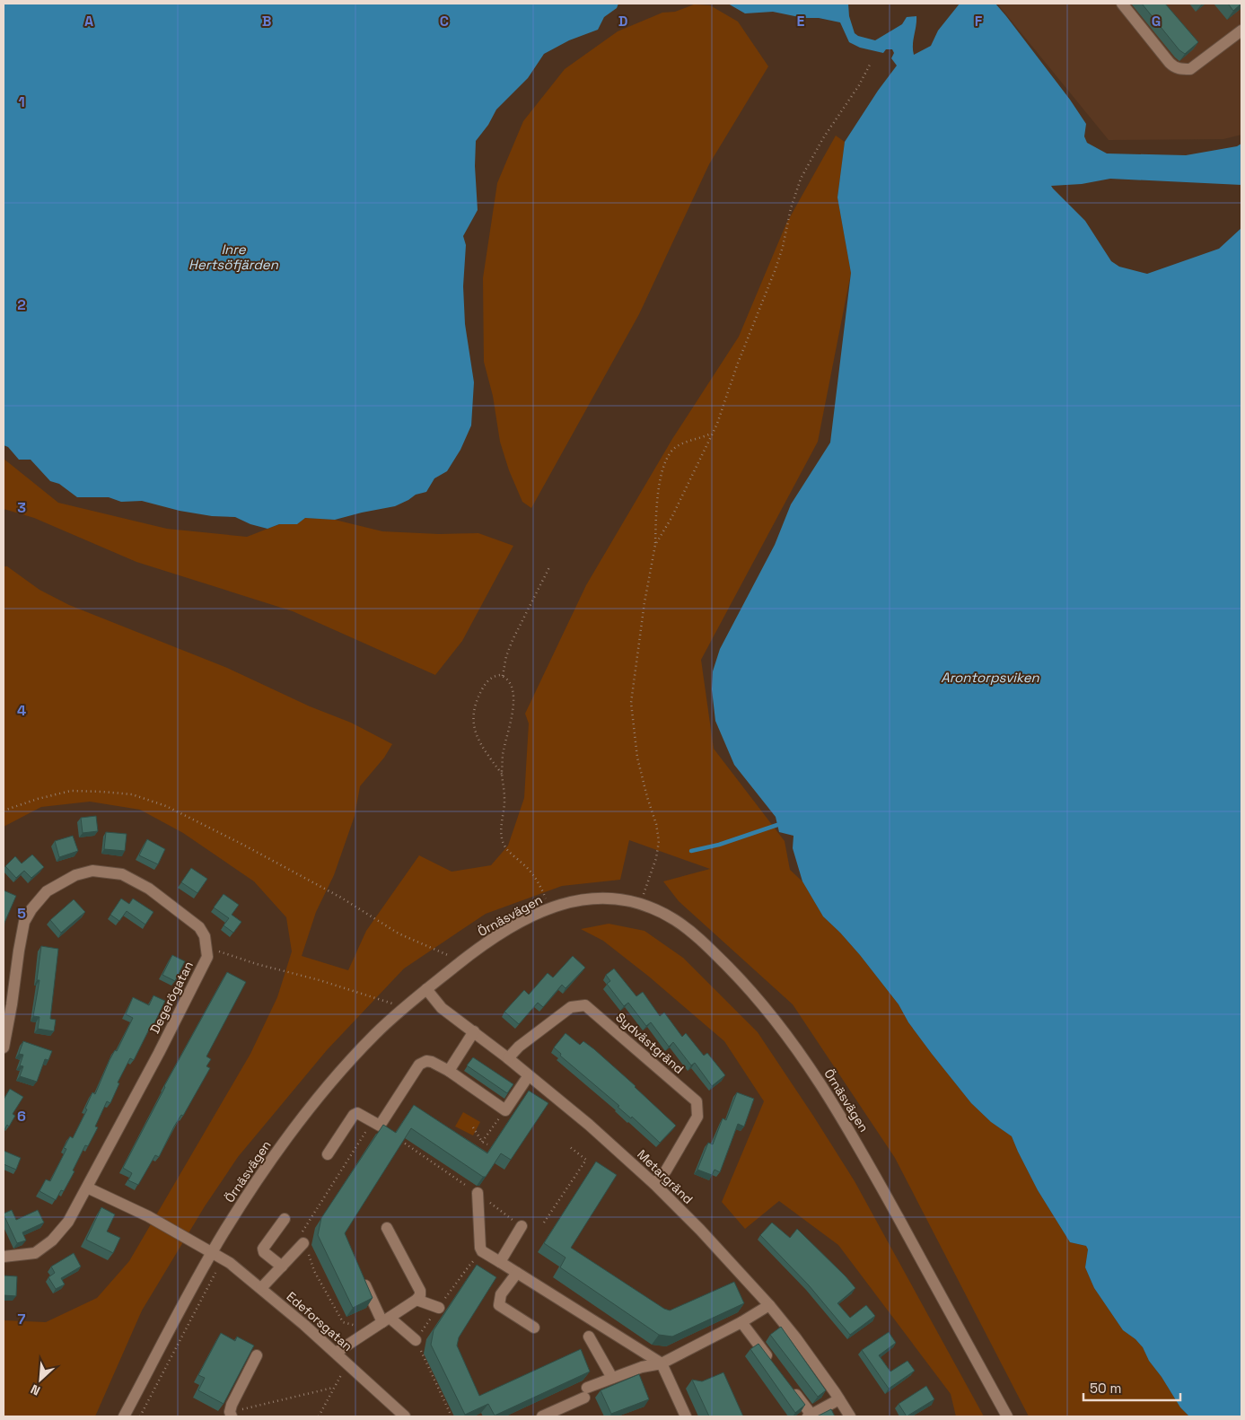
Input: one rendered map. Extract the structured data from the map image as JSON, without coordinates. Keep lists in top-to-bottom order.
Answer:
{
  "streets": {
    "street": [
      "Örnäsvägen",
      "Degerögatan",
      "Sydvästgränd",
      "Metargränd",
      "Edeforsgatan"
    ]
  },
  "crossings": [
    ["Örnäsvägen", "Metargränd"],
    ["Örnäsvägen", "Edeforsgatan"],
    ["Sydvästgränd", "Metargränd"]
  ],
  "water": ["Inre Hertsöfjärden", "Arontorpsviken"],
  "scale_bar": "50 m",
  "north": "bottom left",
  "grid": {
    "columns": [
      "A",
      "B",
      "C",
      "D",
      "E",
      "F",
      "G"
    ],
    "rows": [
      "1",
      "2",
      "3",
      "4",
      "5",
      "6",
      "7"
    ]
  }
}
